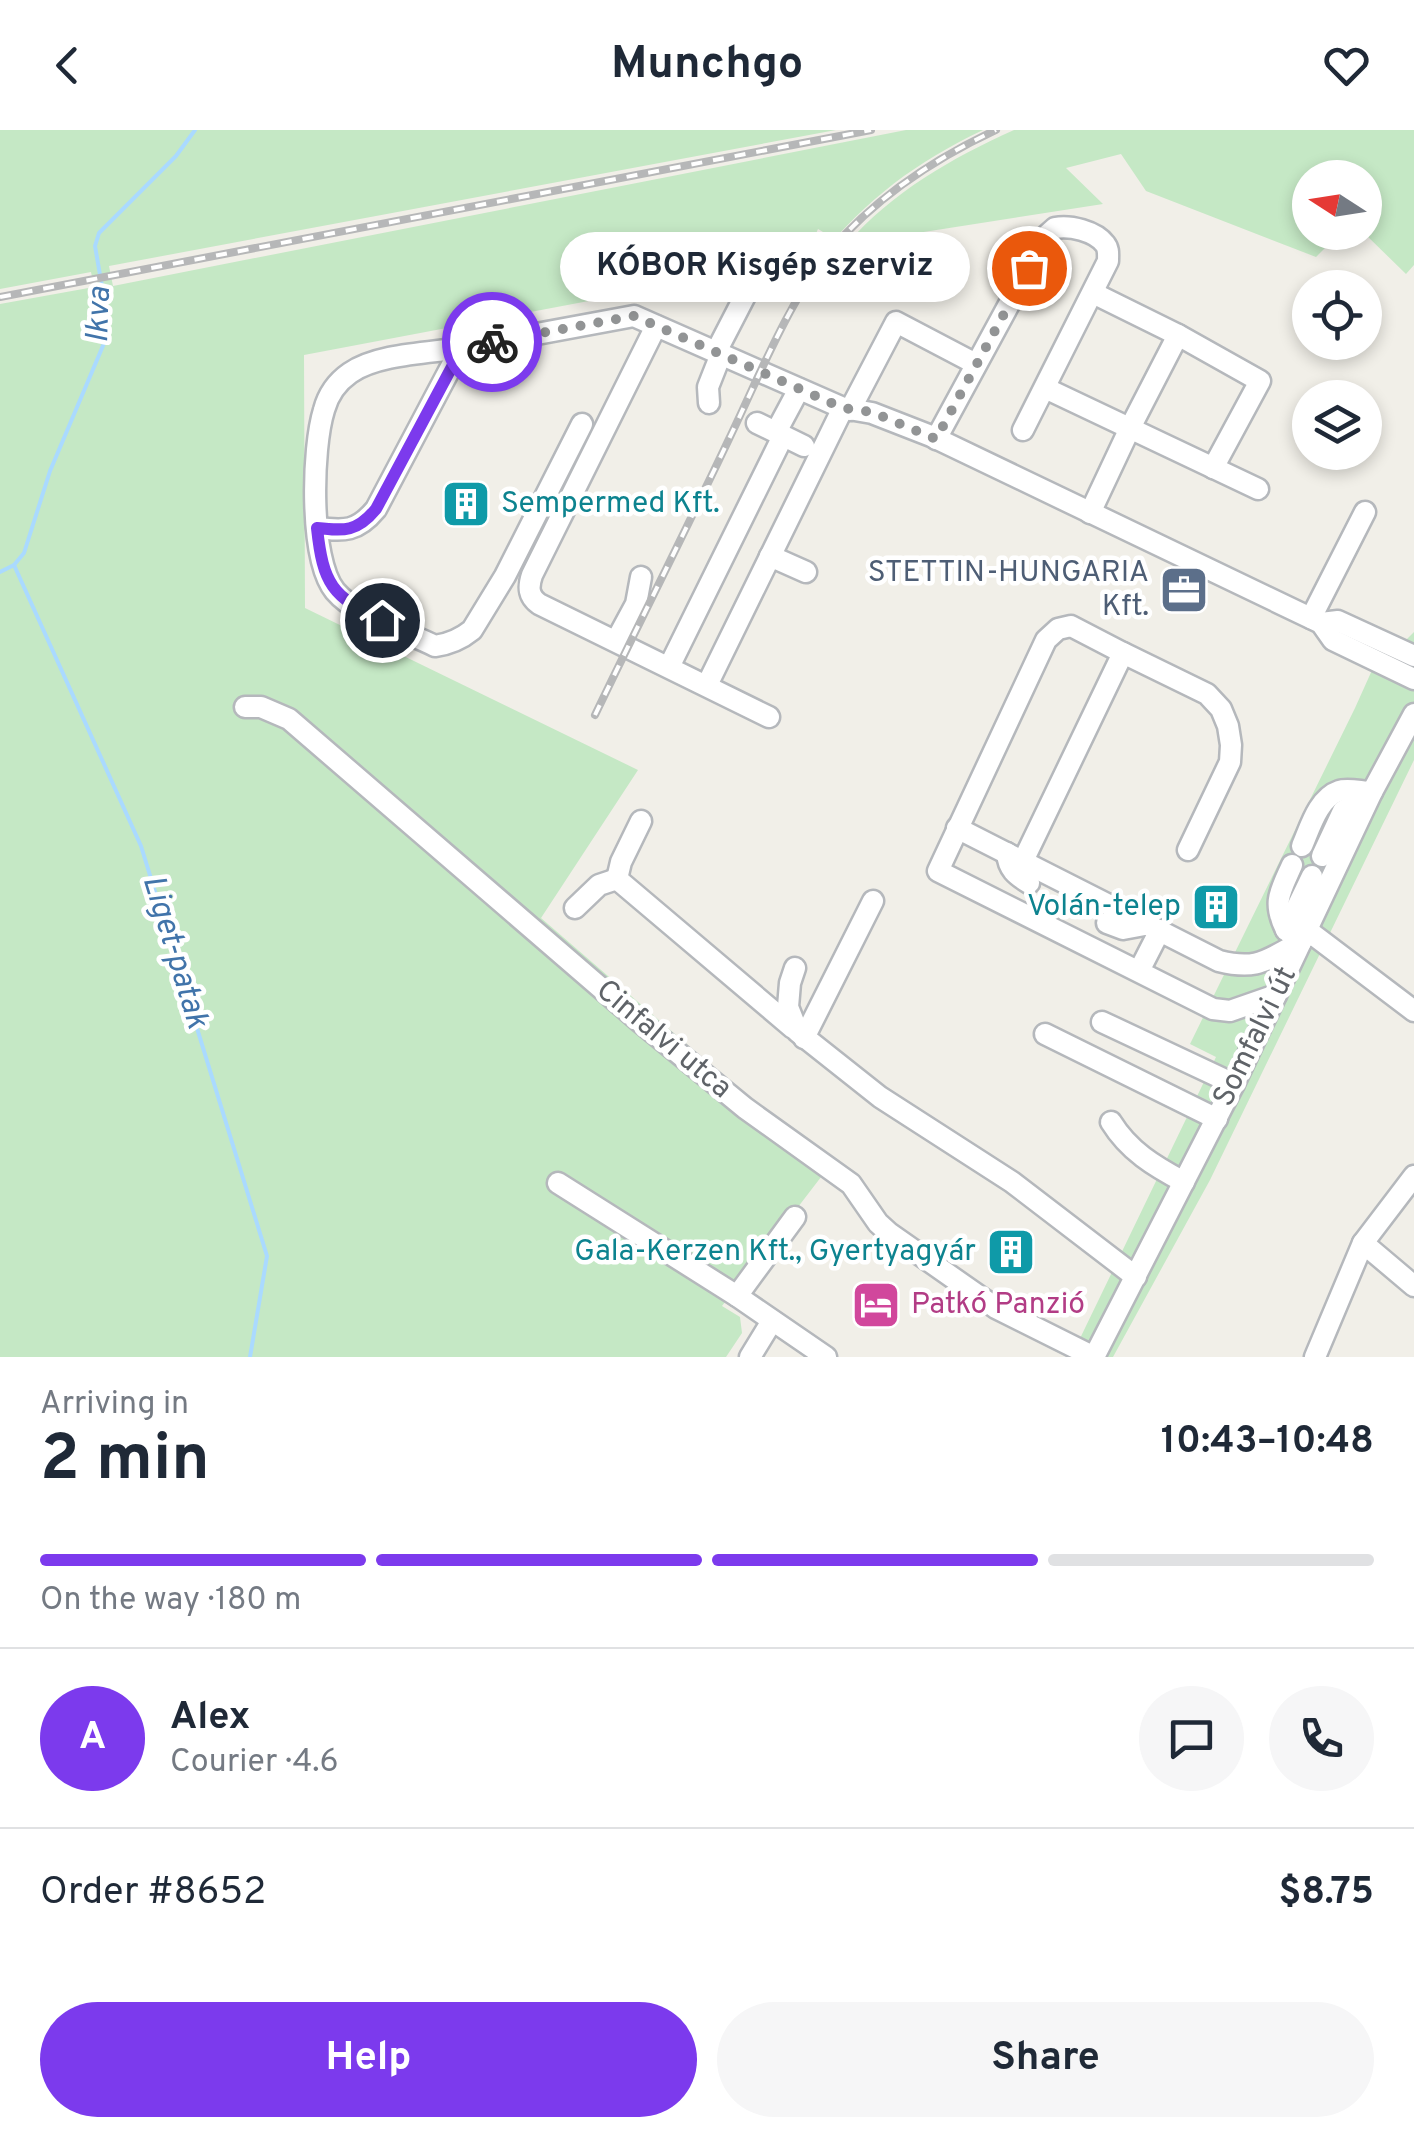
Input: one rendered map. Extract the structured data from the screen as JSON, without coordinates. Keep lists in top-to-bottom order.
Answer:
{
  "streets": {
    "street": ["Somfalvi út", "Cinfalvi utca"]
  },
  "crossings": [
    ["Somfalvi út", "Cinfalvi utca"]
  ],
  "water": ["Ikva", "Liget-patak"],
  "places": {
    "other": ["KÓBOR Kisgép szerviz"],
    "building": ["Sempermed Kft.", "Volán-telep", "Gala-Kerzen Kft., Gyertyagyár"],
    "office": ["STETTIN-HUNGARIA Kft."],
    "hotel": ["Patkó Panzió"]
  },
  "north": "left",
  "page": {
    "header": "Munchgo",
    "bubble": "KÓBOR Kisgép szerviz",
    "heading": ["2 min", "Arriving in", "10:43–10:48"],
    "panel": [
      "Alex",
      "Courier · 4.6",
      "Order #8652",
      "$8.75"
    ],
    "bar": "On the way · 180 m",
    "round": "A",
    "buttons": ["Help", "Share"]
  }
}
